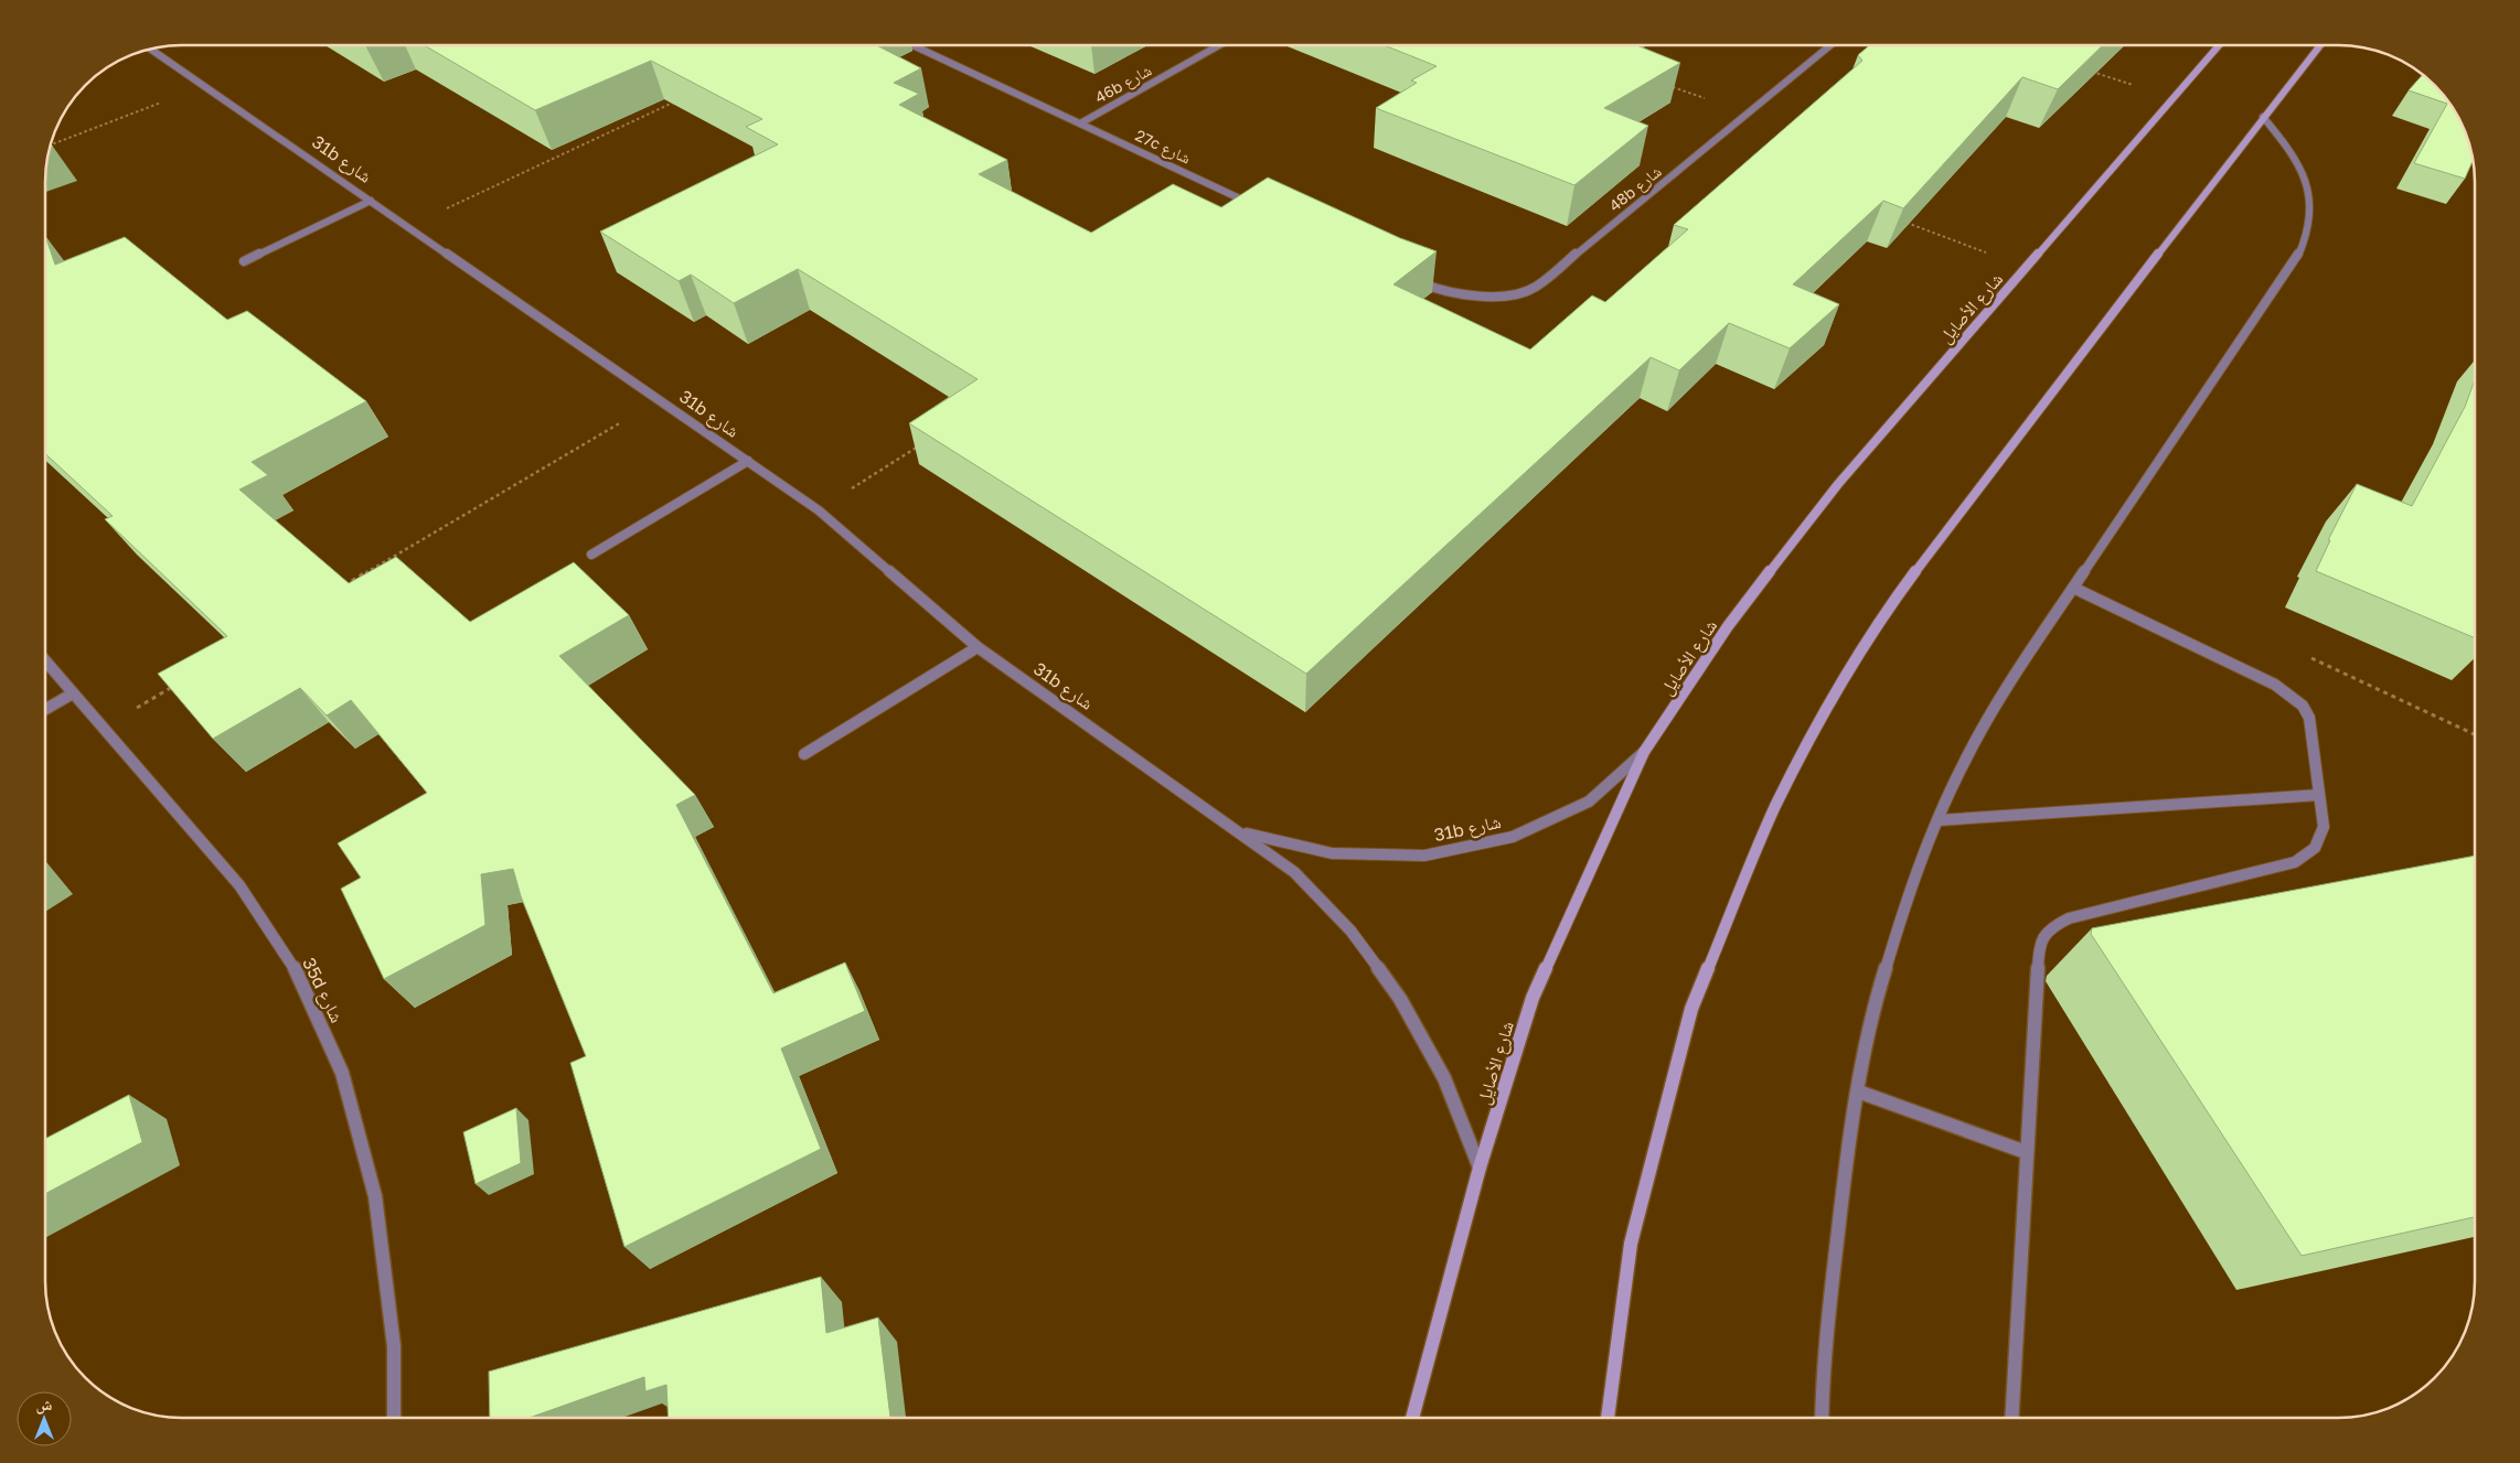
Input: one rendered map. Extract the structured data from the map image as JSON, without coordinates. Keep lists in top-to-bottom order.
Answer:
{
  "streets": {
    "main road": ["شارع الأصايل"],
    "street": [
      "46b شارع",
      "27c شارع",
      "31b شارع",
      "48b شارع",
      "35d شارع"
    ]
  },
  "crossings": [
    ["46b شارع", "27c شارع"],
    ["31b شارع", "شارع الأصايل"]
  ],
  "north": "top"
}
